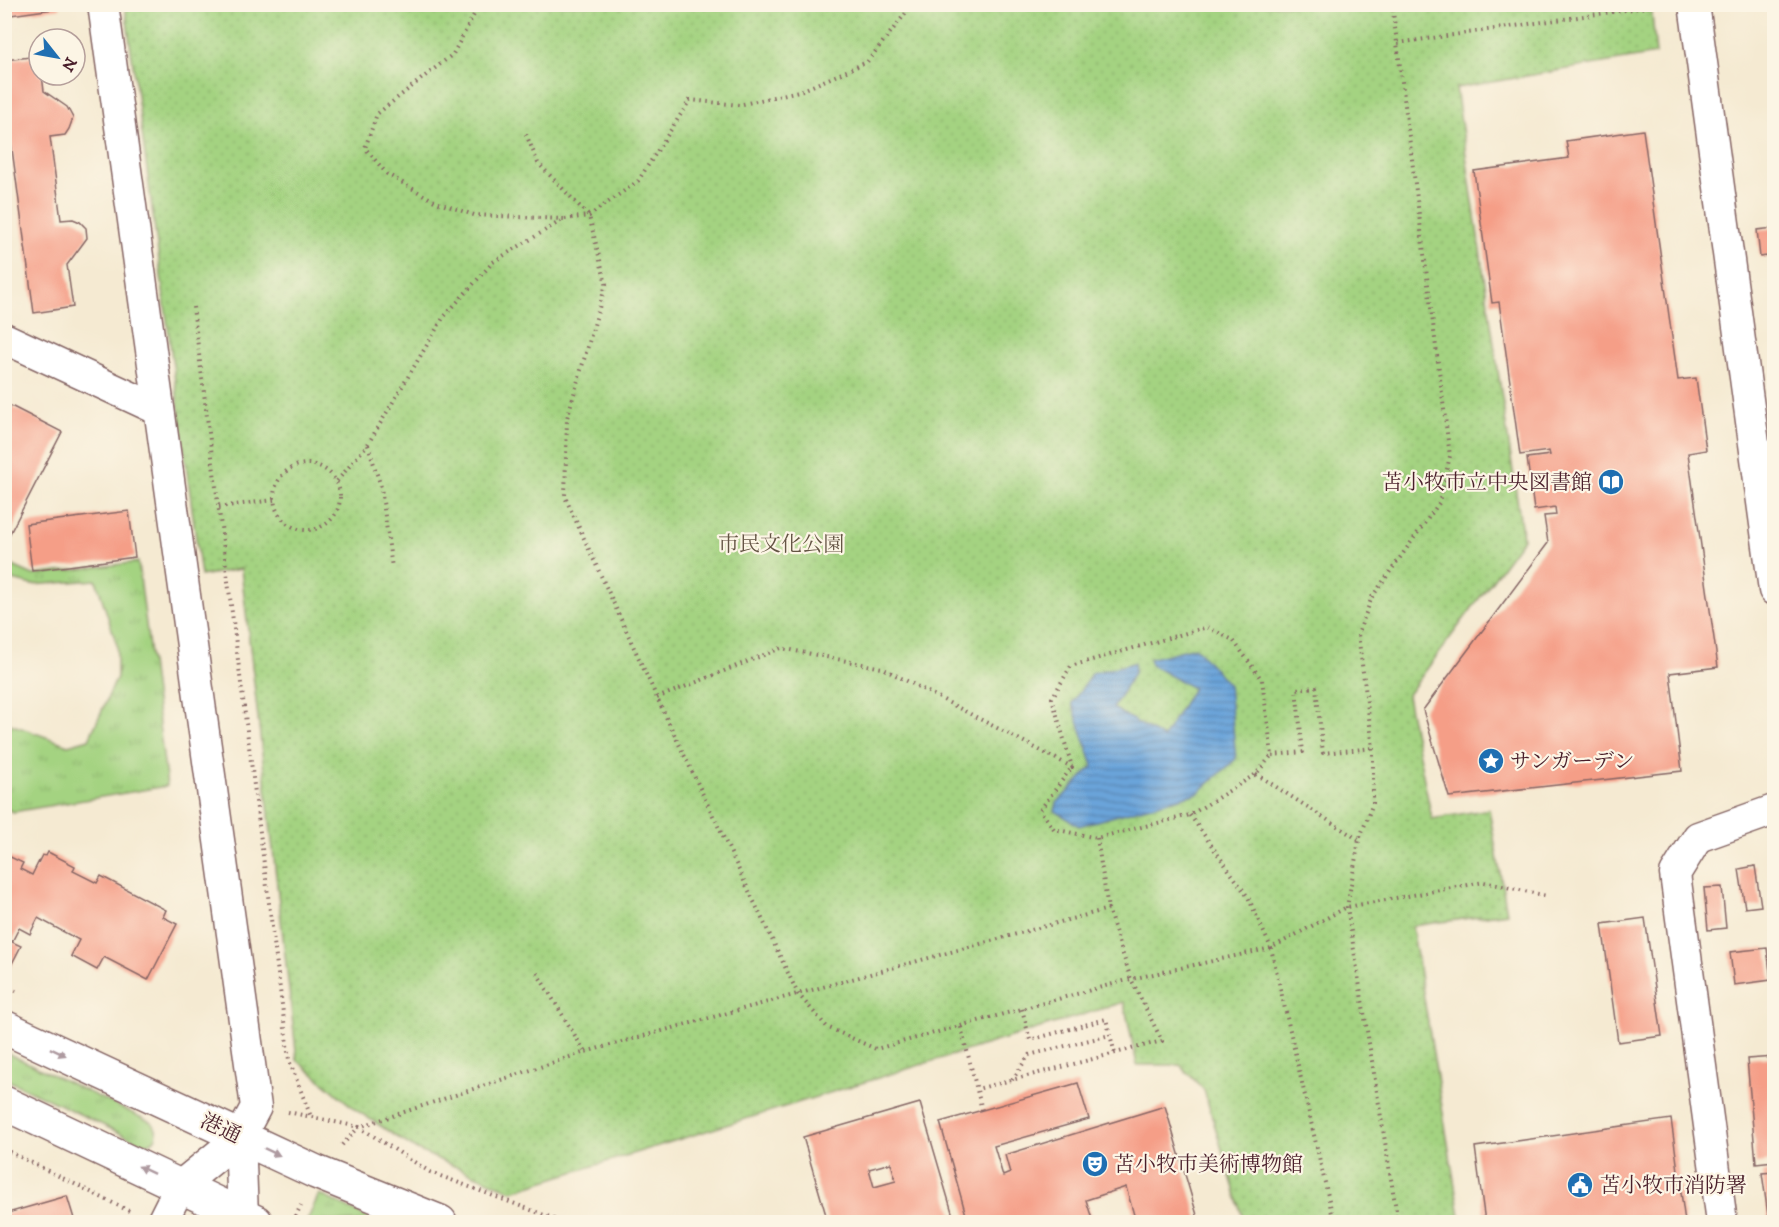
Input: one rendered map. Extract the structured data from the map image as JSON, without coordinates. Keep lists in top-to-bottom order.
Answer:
{
  "streets": {
    "street": ["港通"]
  },
  "parks": ["市民文化公園"],
  "places": {
    "library": ["苫小牧市立中央図書館"],
    "place": ["サンガーデン"],
    "theatre": ["苫小牧市美術博物館"],
    "public building": ["苫小牧市消防署"]
  },
  "north": "bottom right"
}
